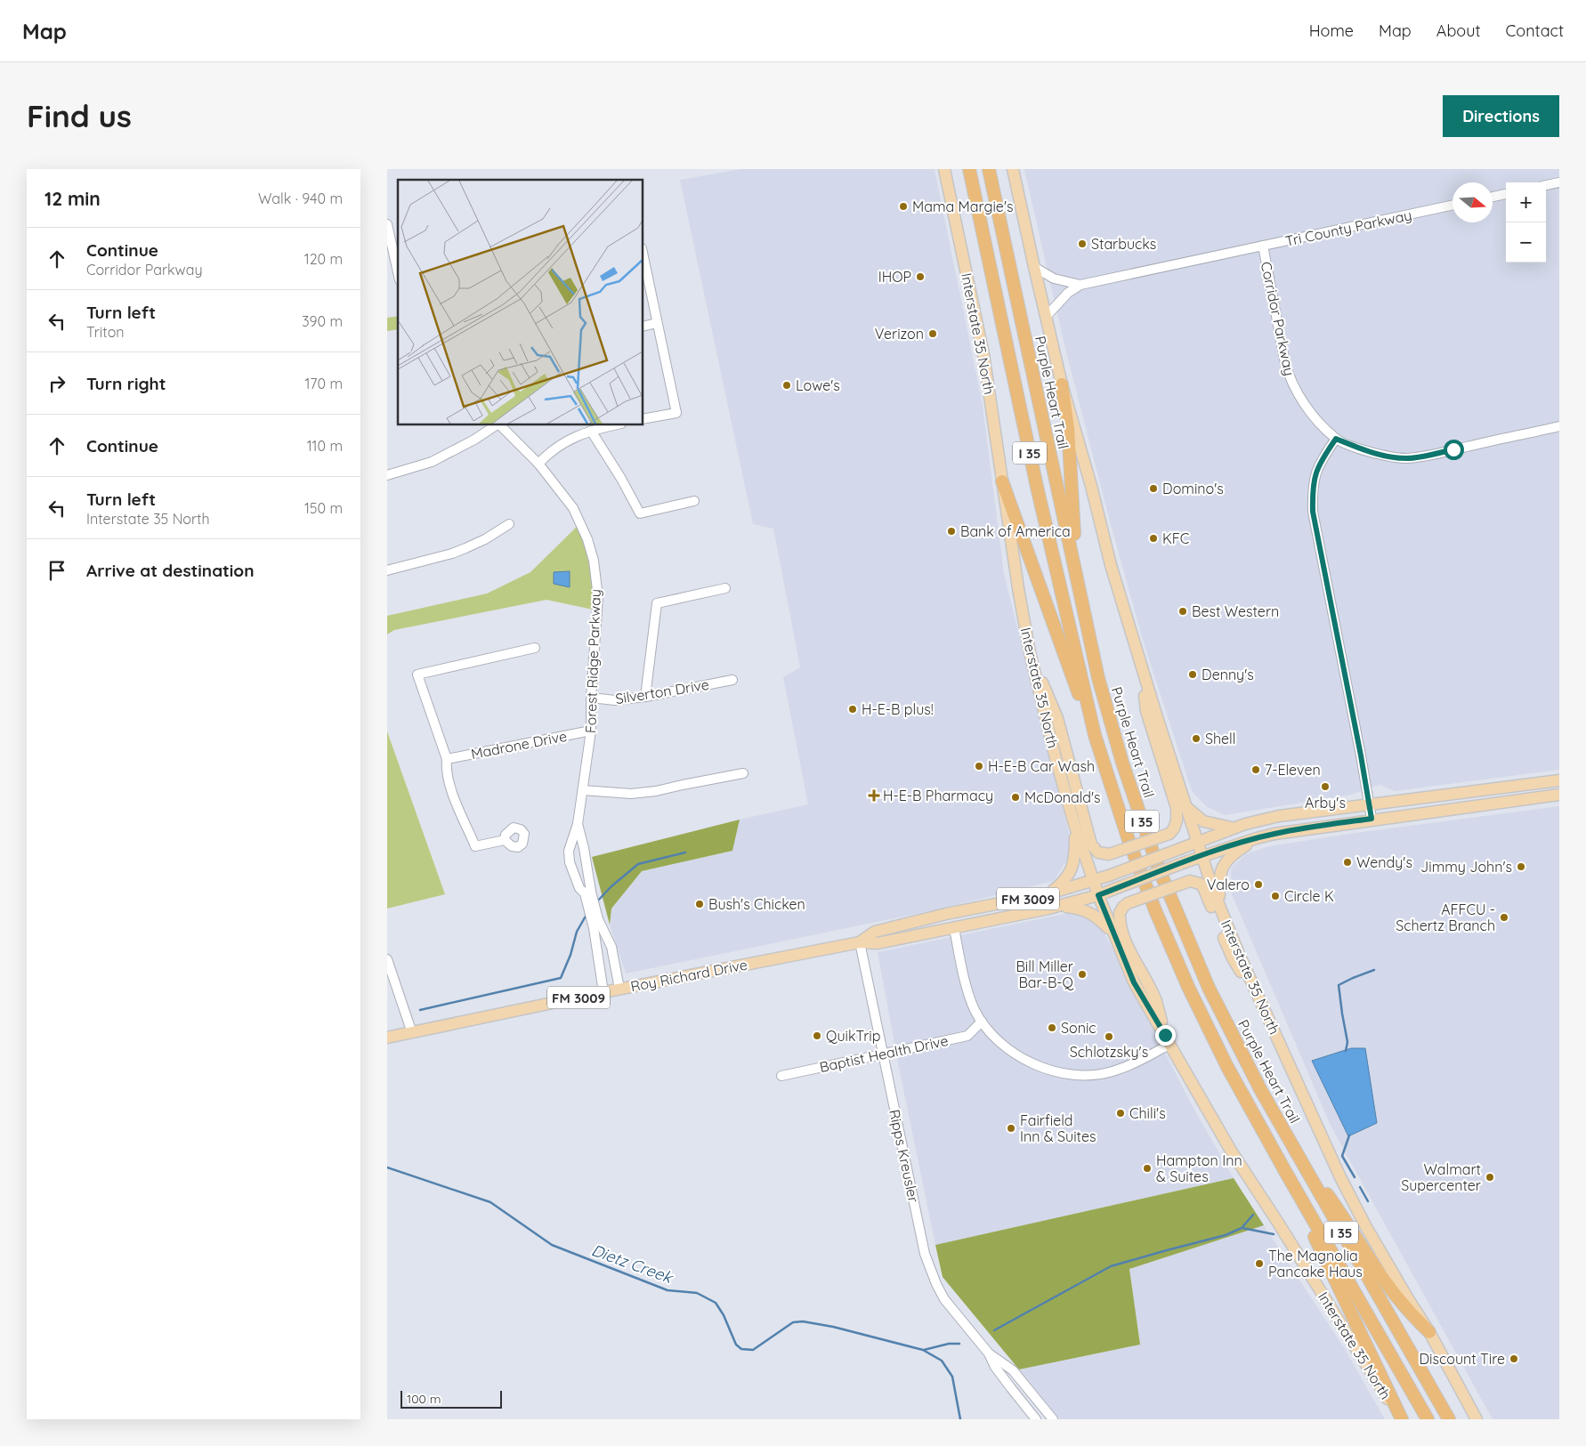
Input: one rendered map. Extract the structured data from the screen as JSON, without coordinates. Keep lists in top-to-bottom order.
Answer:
{
  "streets": {
    "highway": ["Purple Heart Trail", "I 35"],
    "main road": ["Interstate 35 North", "FM 3009", "Roy Richard Drive"],
    "street": [
      "Tri County Parkway",
      "Corridor Parkway",
      "Forest Ridge Parkway",
      "Silverton Drive",
      "Madrone Drive",
      "Baptist Health Drive",
      "Ripps Kreusler"
    ]
  },
  "crossings": [
    ["Tri County Parkway", "Corridor Parkway"],
    ["Tri County Parkway", "Interstate 35 North"],
    ["Interstate 35 North", "FM 3009"],
    ["Interstate 35 North", "Roy Richard Drive"],
    ["Forest Ridge Parkway", "Silverton Drive"],
    ["Forest Ridge Parkway", "Madrone Drive"],
    ["Forest Ridge Parkway", "Roy Richard Drive"],
    ["FM 3009", "Roy Richard Drive"],
    ["Roy Richard Drive", "Ripps Kreusler"],
    ["Baptist Health Drive", "Ripps Kreusler"]
  ],
  "water": ["Dietz Creek"],
  "places": {
    "other": [
      "Mama Margie's",
      "Starbucks",
      "IHOP",
      "Verizon",
      "Lowe's",
      "Domino's",
      "Bank of America",
      "KFC",
      "Best Western",
      "Denny's",
      "H-E-B plus!",
      "Shell",
      "H-E-B Car Wash",
      "7-Eleven",
      "Arby's",
      "McDonald's",
      "Wendy's",
      "Jimmy John's",
      "Valero",
      "Circle K",
      "Bush's Chicken",
      "AFFCU - Schertz Branch",
      "Bill Miller Bar-B-Q",
      "Sonic",
      "QuikTrip",
      "Schlotzsky's",
      "Chili's",
      "Fairfield Inn & Suites",
      "Hampton Inn & Suites",
      "Walmart Supercenter",
      "The Magnolia Pancake Haus",
      "Discount Tire"
    ],
    "health": ["H-E-B Pharmacy"]
  },
  "scale_bar": "100 m",
  "north": "right",
  "page": {
    "header": "Map",
    "nav": [
      "Home",
      "Map",
      "About",
      "Contact"
    ],
    "buttons": "Directions",
    "title": "Find us",
    "heading": ["12 min", "Walk · 940 m"],
    "map_buttons": ["+", "−"],
    "list": [
      ["Continue", "Corridor Parkway", "120 m"],
      ["Turn left", "Triton", "390 m"],
      ["Turn right", "170 m"],
      ["Continue", "110 m"],
      ["Turn left", "Interstate 35 North", "150 m"],
      "Arrive at destination"
    ],
    "scale": "100 m"
  }
}
